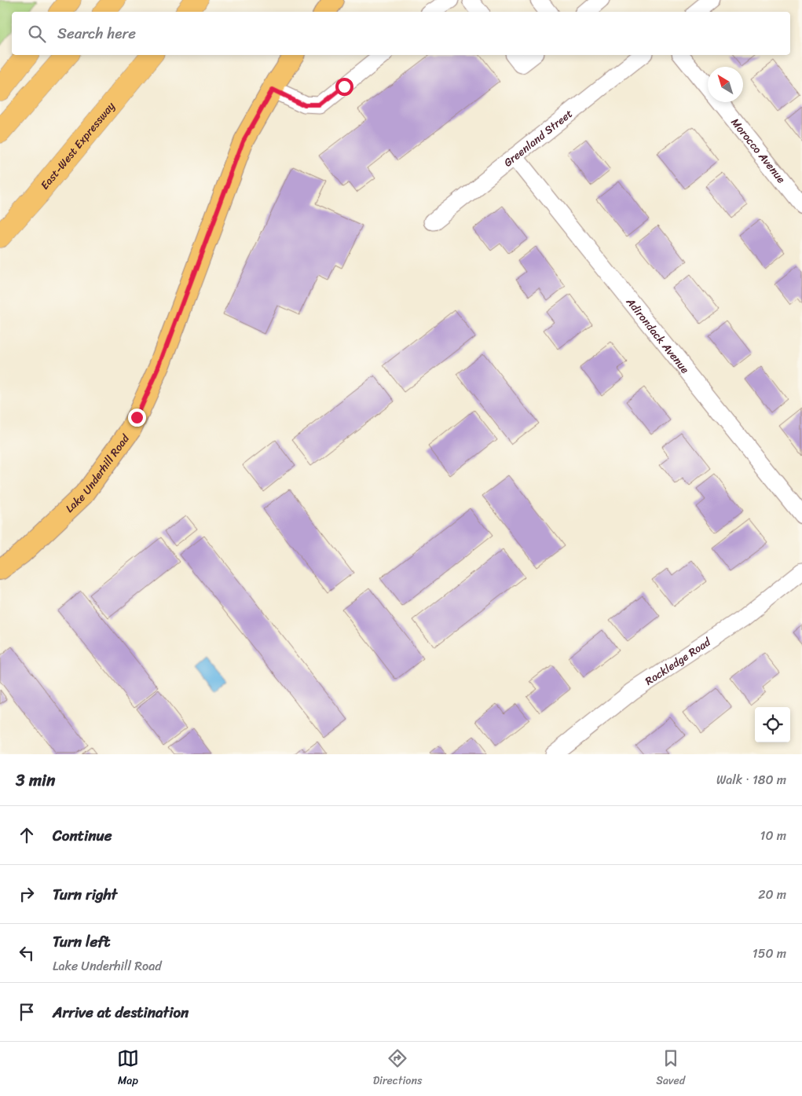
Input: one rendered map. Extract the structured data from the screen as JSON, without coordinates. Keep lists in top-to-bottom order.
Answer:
{
  "streets": {
    "highway": ["East-West Expressway"],
    "main road": ["Lake Underhill Road"],
    "street": [
      "Greenland Street",
      "Morocco Avenue",
      "Adirondack Avenue",
      "Rockledge Road"
    ]
  },
  "crossings": [
    ["Greenland Street", "Adirondack Avenue"]
  ],
  "north": "top left",
  "page": {
    "search": "Search here",
    "heading": ["3 min", "Walk · 180 m"],
    "list": [
      ["Continue", "10 m"],
      ["Turn right", "20 m"],
      ["Turn left", "Lake Underhill Road", "150 m"],
      "Arrive at destination"
    ],
    "nav": ["Map", "Directions", "Saved"]
  }
}
